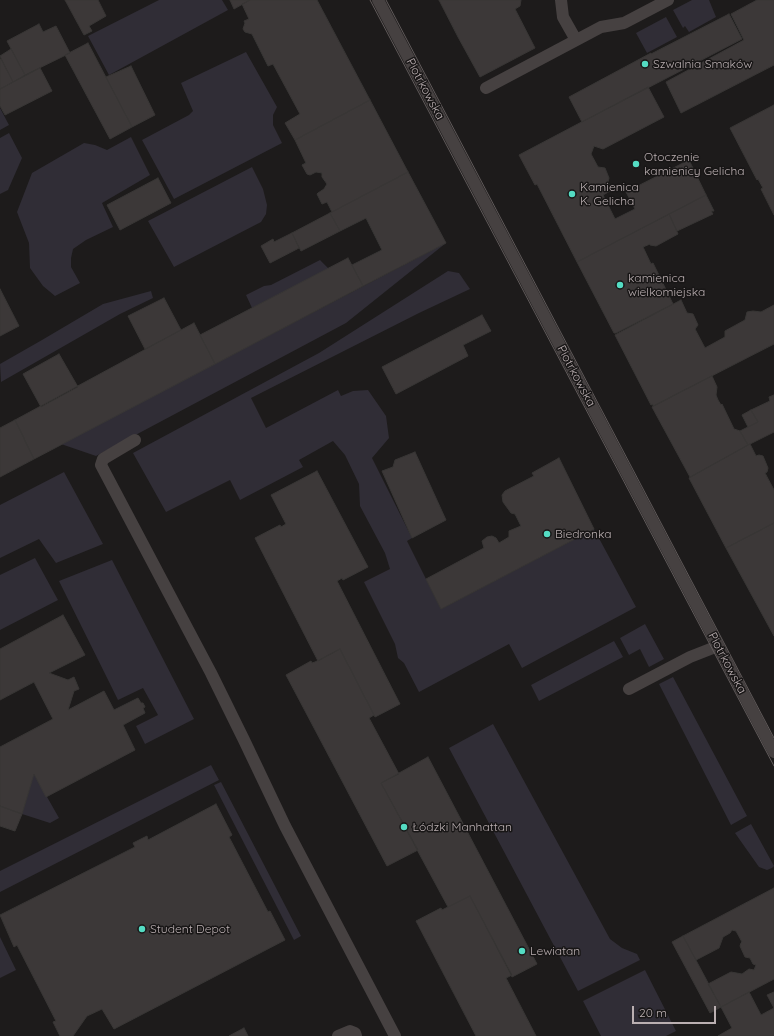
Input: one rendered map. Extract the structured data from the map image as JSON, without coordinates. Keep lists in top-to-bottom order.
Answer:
{
  "streets": {
    "street": ["Piotrkowska"]
  },
  "places": [
    "Szwalnia Smaków",
    "Otoczenie kamienicy Gelicha",
    "Kamienica K. Gelicha",
    "kamienica wielkomiejska",
    "Biedronka",
    "Łódzki Manhattan",
    "Student Depot",
    "Lewiatan"
  ],
  "scale_bar": "20 m"
}
